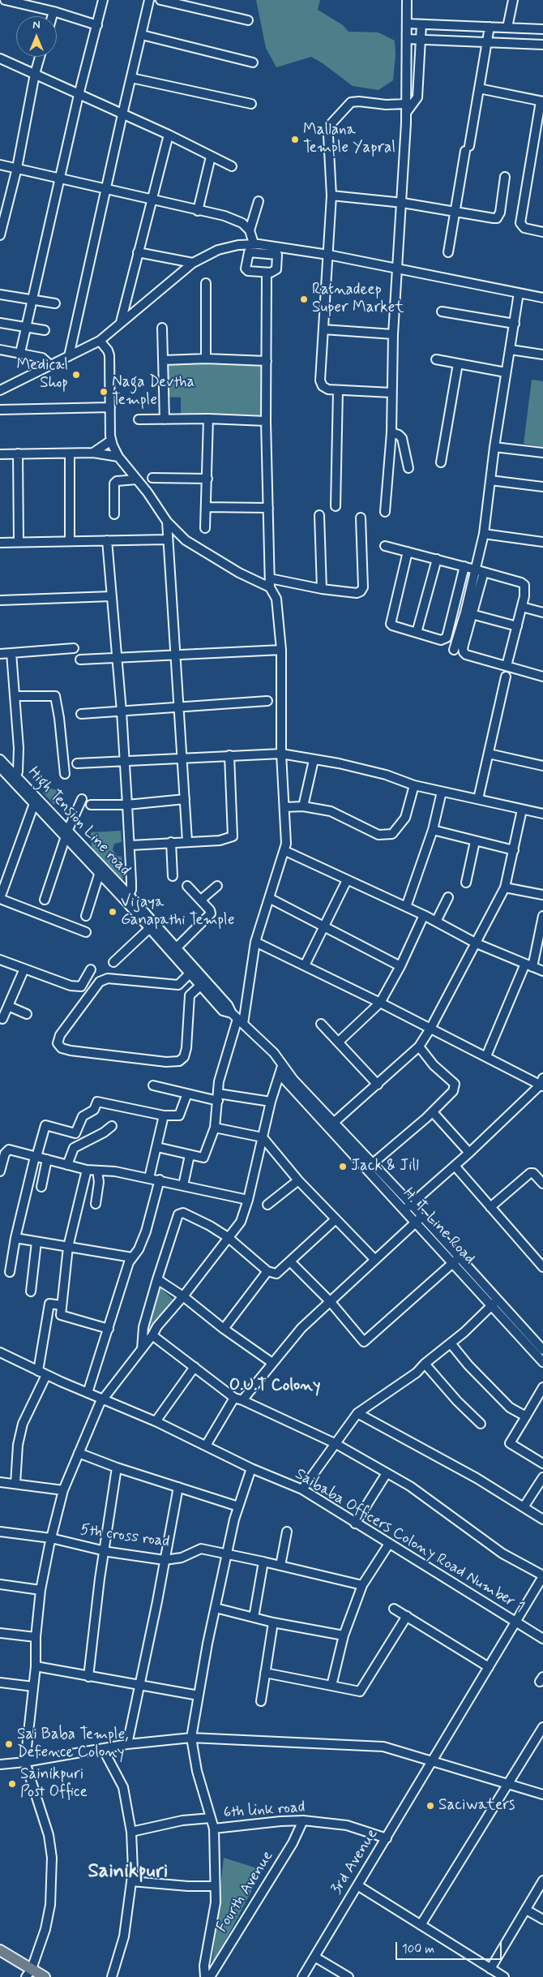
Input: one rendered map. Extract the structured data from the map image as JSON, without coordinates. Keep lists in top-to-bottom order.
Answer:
{
  "streets": {
    "street": [
      "High Tension Line road",
      "H. T. Line Road",
      "5th cross road",
      "Saibaba Officers Colony Road Number 1",
      "6th link road",
      "3rd Avenue",
      "Fourth Avenue"
    ]
  },
  "crossings": [
    ["High Tension Line road", "H. T. Line Road"],
    ["Saibaba Officers Colony Road Number 1", "3rd Avenue"],
    ["6th link road", "3rd Avenue"],
    ["6th link road", "Fourth Avenue"]
  ],
  "districts": ["O.U.T Colony", "Sainikpuri"],
  "places": [
    "Mallana Temple Yapral",
    "Ratnadeep Super Market",
    "Medical Shop",
    "Naga Devtha Temple",
    "Vijaya Ganapathi Temple",
    "Jack & Jill",
    "Sai Baba Temple, Defence Colony",
    "Sainikpuri Post Office",
    "Saciwaters"
  ],
  "scale_bar": "100 m",
  "north": "top"
}
